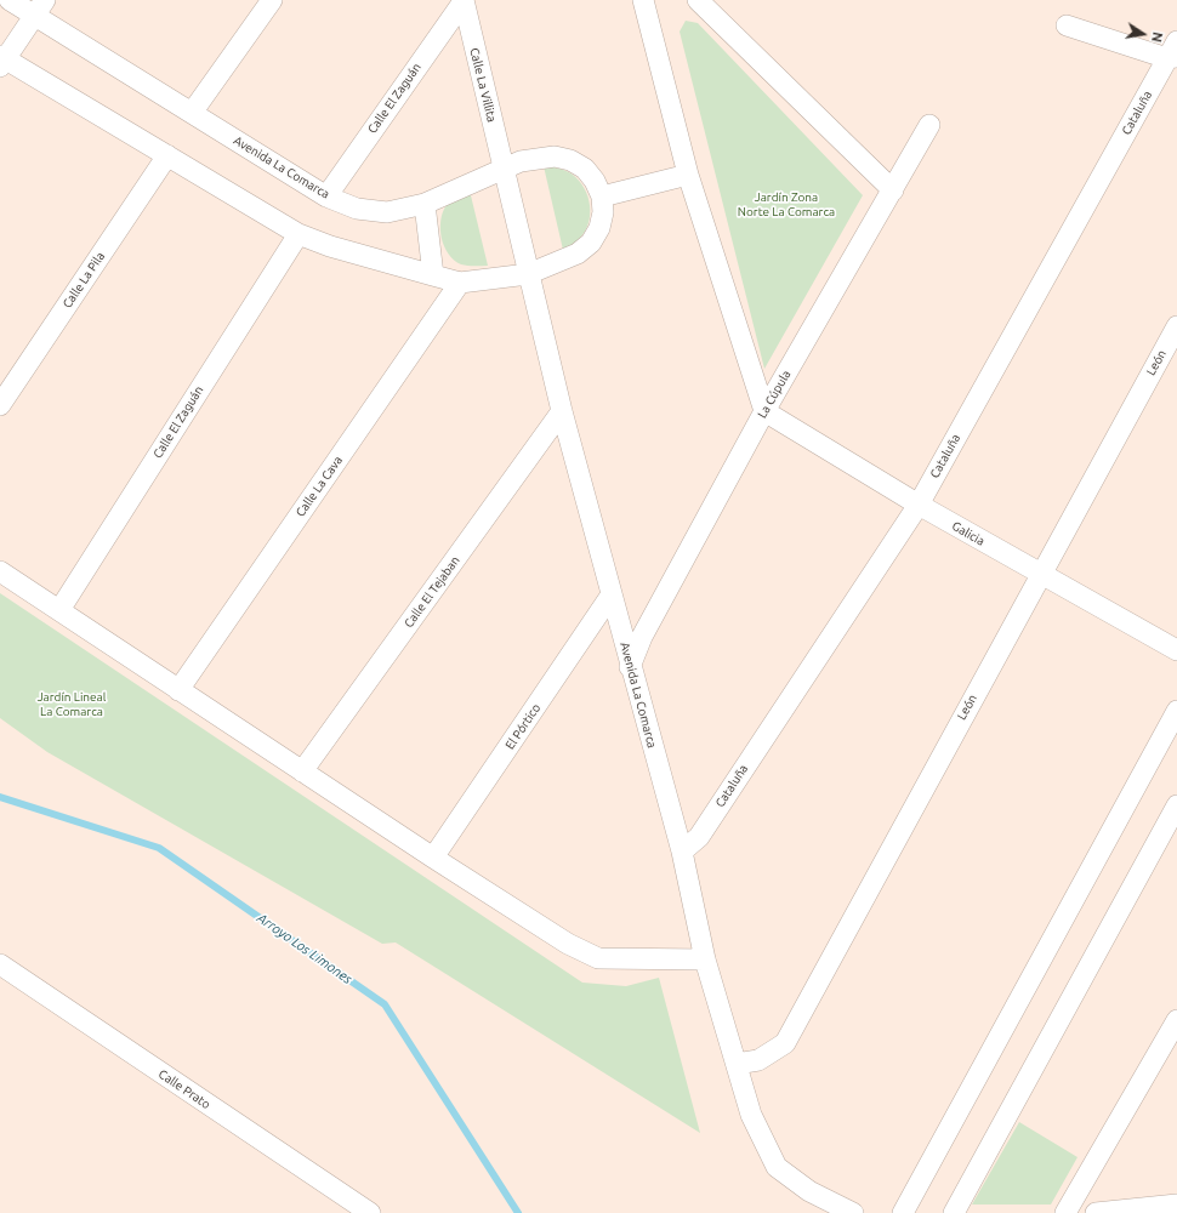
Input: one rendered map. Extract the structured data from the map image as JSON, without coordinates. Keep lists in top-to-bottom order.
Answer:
{
  "streets": {
    "street": [
      "Calle La Villita",
      "Calle El Zaguán",
      "Cataluña",
      "Avenida La Comarca",
      "Calle La Pila",
      "León",
      "La Cúpula",
      "Calle La Cava",
      "Galicia",
      "Calle El Tejaban",
      "El Pórtico",
      "Calle Prato"
    ]
  },
  "crossings": [
    ["Calle La Villita", "Calle El Zaguán"],
    ["Calle La Villita", "Avenida La Comarca"],
    ["Calle El Zaguán", "Avenida La Comarca"],
    ["Cataluña", "Avenida La Comarca"],
    ["Cataluña", "Galicia"],
    ["Avenida La Comarca", "León"],
    ["Avenida La Comarca", "La Cúpula"],
    ["Avenida La Comarca", "Calle El Tejaban"],
    ["Avenida La Comarca", "El Pórtico"],
    ["León", "Galicia"],
    ["La Cúpula", "Galicia"]
  ],
  "water": ["Arroyo Los Limones"],
  "parks": ["Jardín Zona Norte La Comarca", "Jardín Lineal La Comarca"],
  "north": "right"
}
